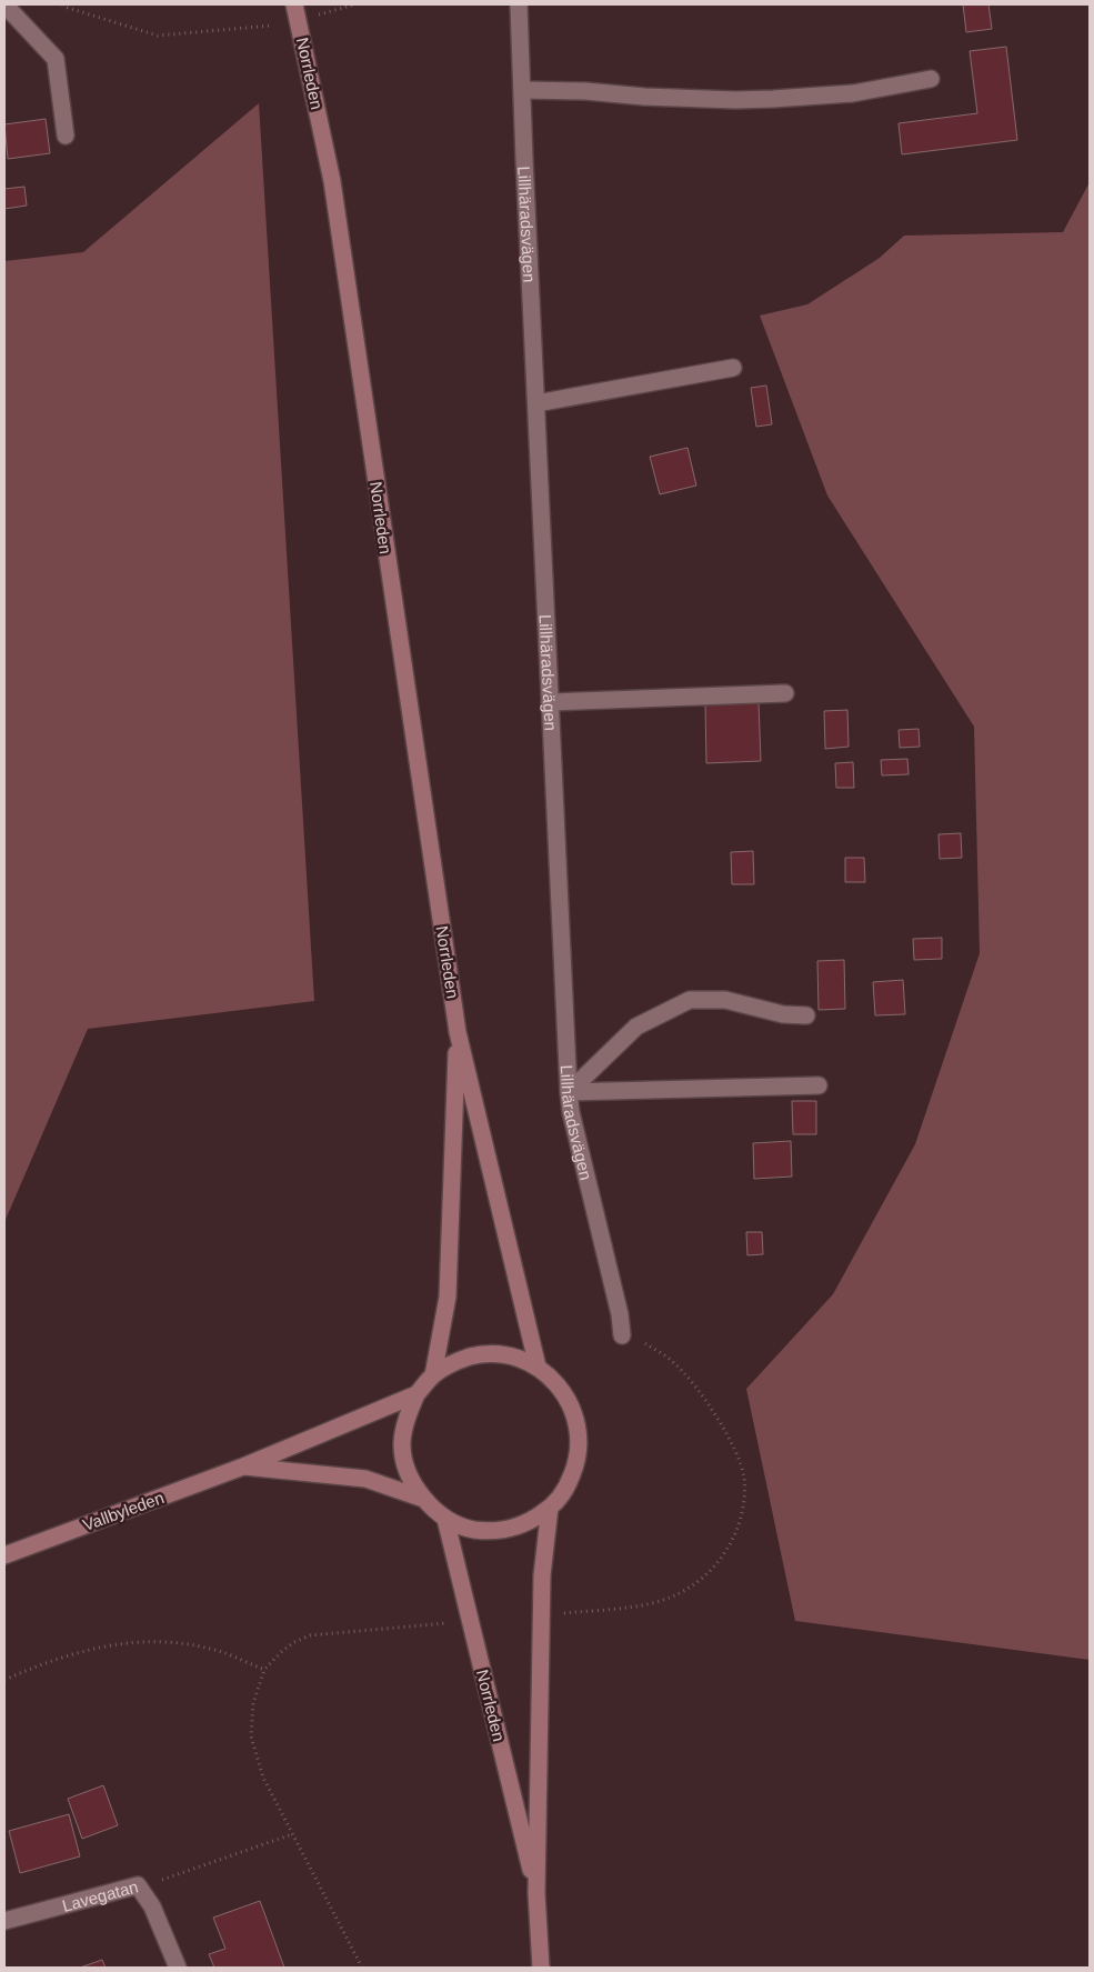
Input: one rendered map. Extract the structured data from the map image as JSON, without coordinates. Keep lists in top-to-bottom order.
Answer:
{
  "streets": {
    "main road": ["Norrleden", "Vallbyleden"],
    "street": ["Lillhäradsvägen", "Lavegatan"]
  },
  "crossings": [
    ["Norrleden", "Vallbyleden"]
  ]
}
